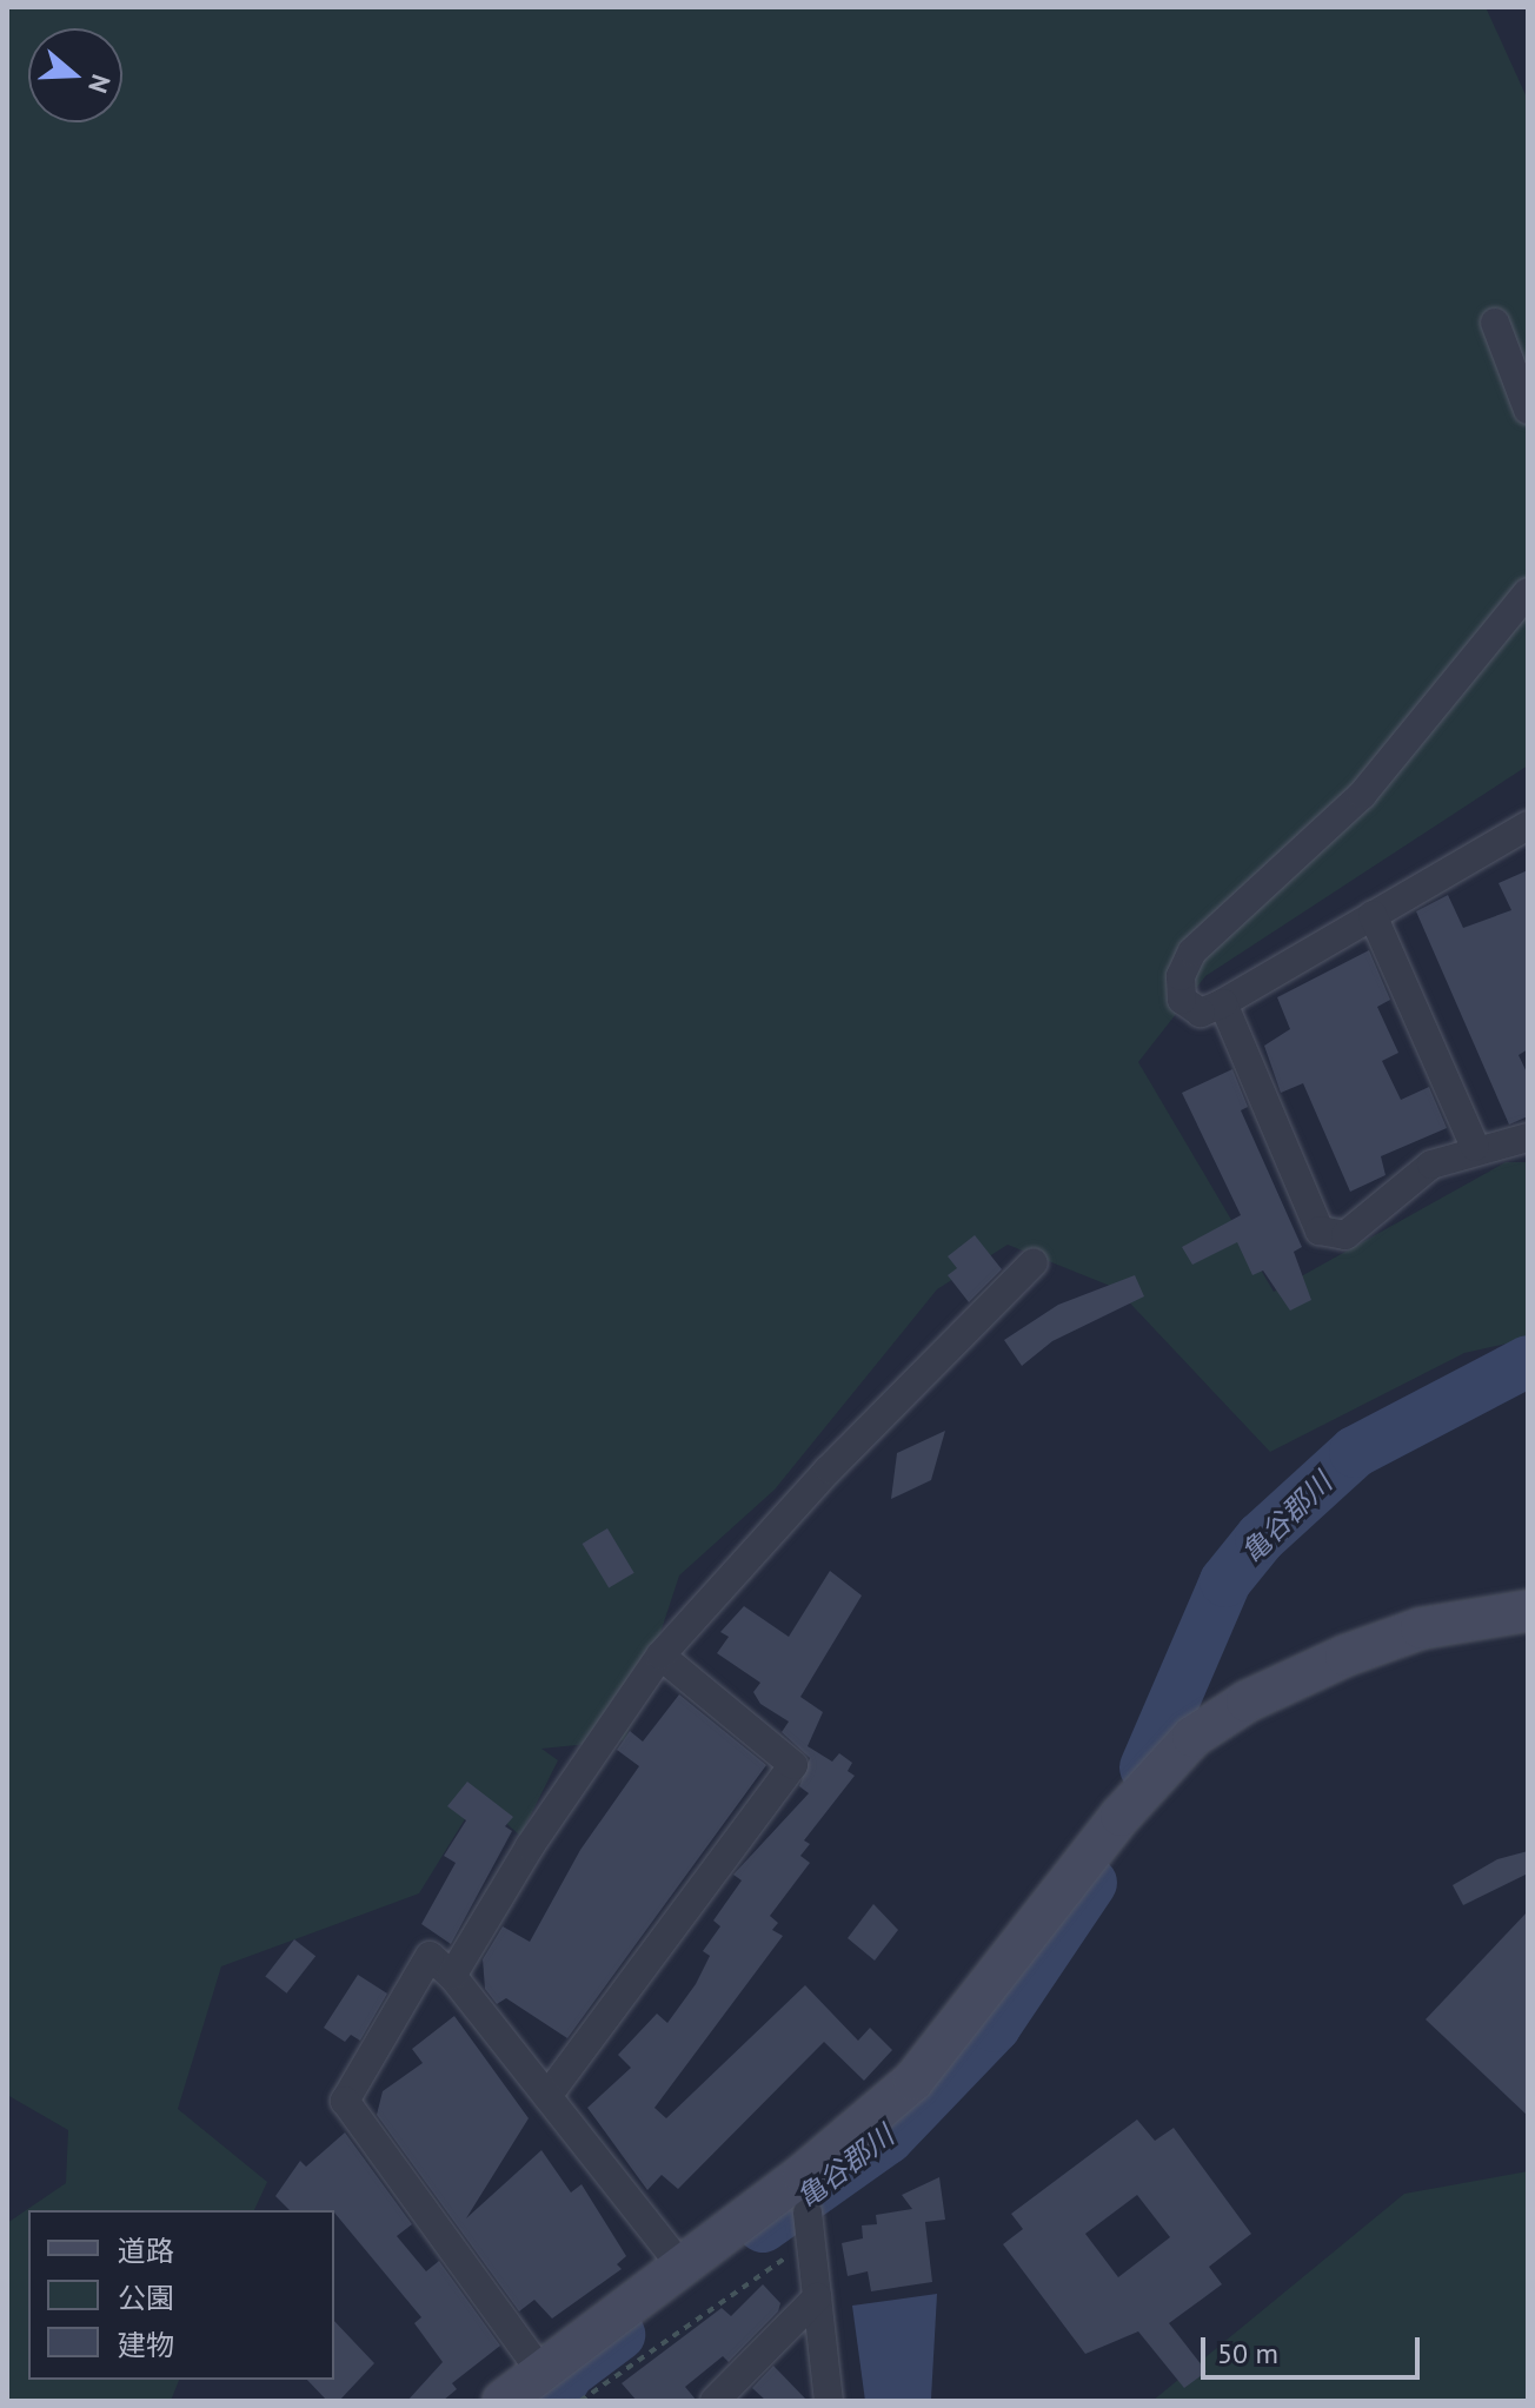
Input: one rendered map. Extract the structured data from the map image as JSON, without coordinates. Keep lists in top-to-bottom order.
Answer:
{
  "water": ["亀谷郡川"],
  "legend": ["道路", "公園", "建物"],
  "scale_bar": "50 m",
  "north": "right"
}
